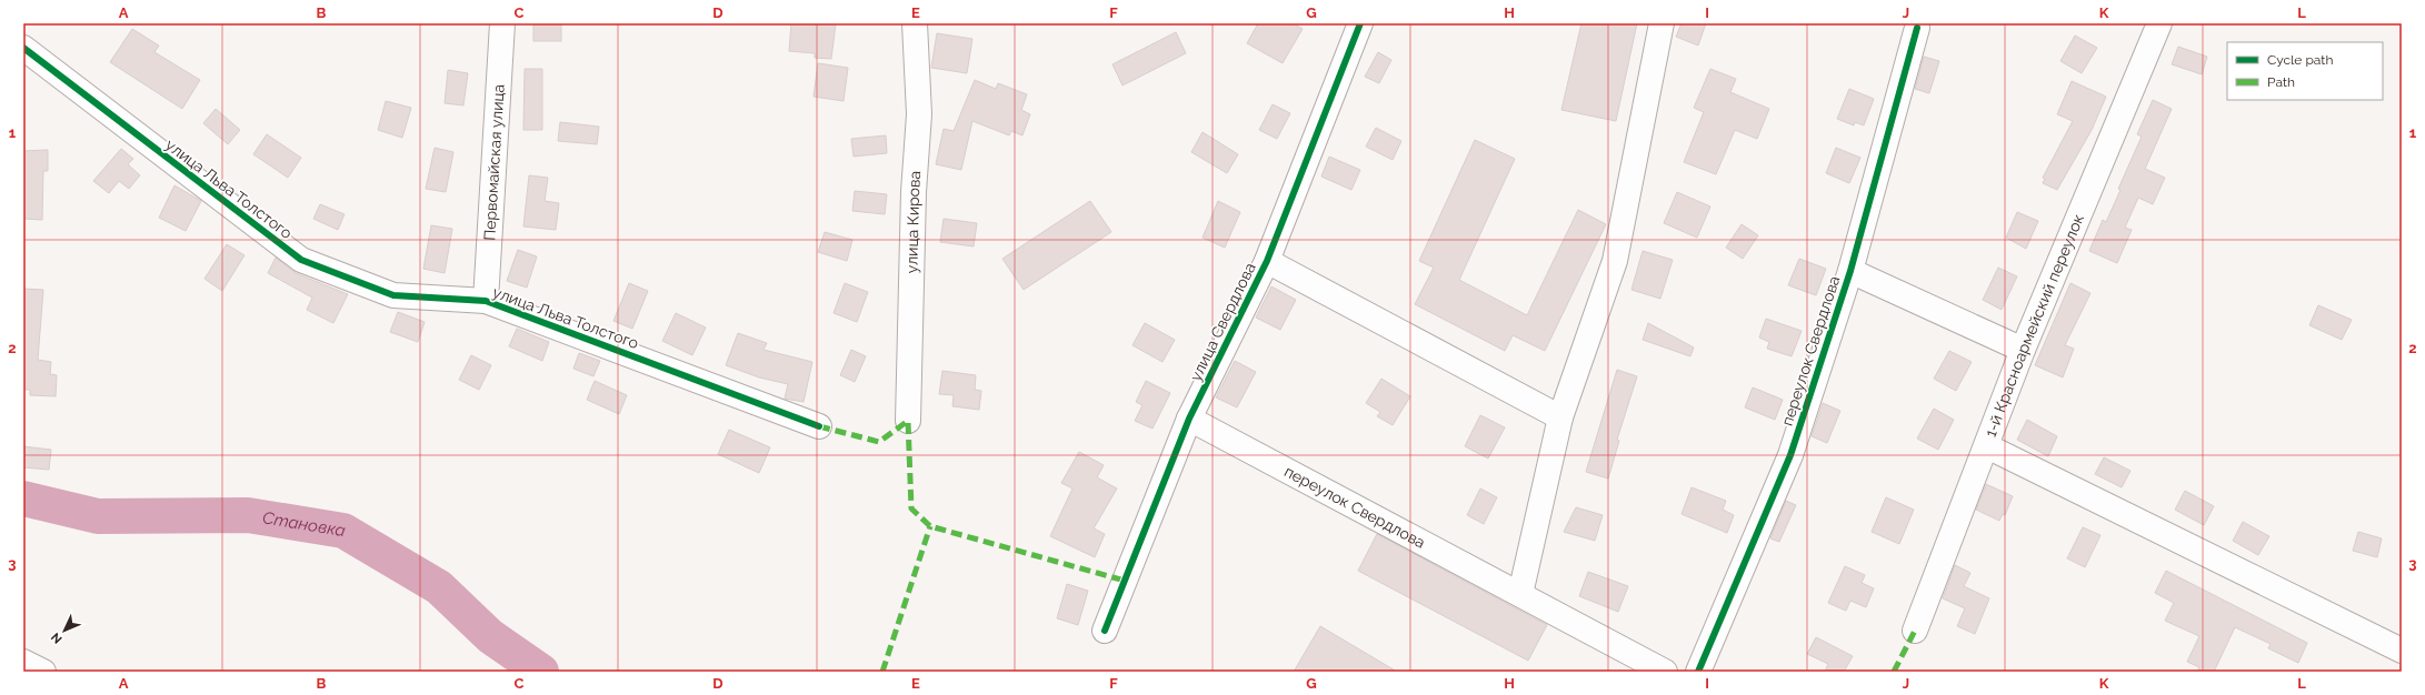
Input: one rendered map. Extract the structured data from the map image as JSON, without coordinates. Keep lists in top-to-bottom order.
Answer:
{
  "streets": {
    "street": [
      "Первомайская улица",
      "улица Льва Толстого",
      "улица Кирова",
      "улица Свердлова",
      "1-й Красноармейский переулок",
      "переулок Свердлова"
    ]
  },
  "crossings": [
    ["Первомайская улица", "улица Льва Толстого"],
    ["улица Свердлова", "переулок Свердлова"]
  ],
  "water": ["Становка"],
  "legend": ["Cycle path", "Path"],
  "north": "bottom left",
  "grid": {
    "columns": [
      "A",
      "B",
      "C",
      "D",
      "E",
      "F",
      "G",
      "H",
      "I",
      "J",
      "K",
      "L"
    ],
    "rows": ["1", "2", "3"]
  }
}
